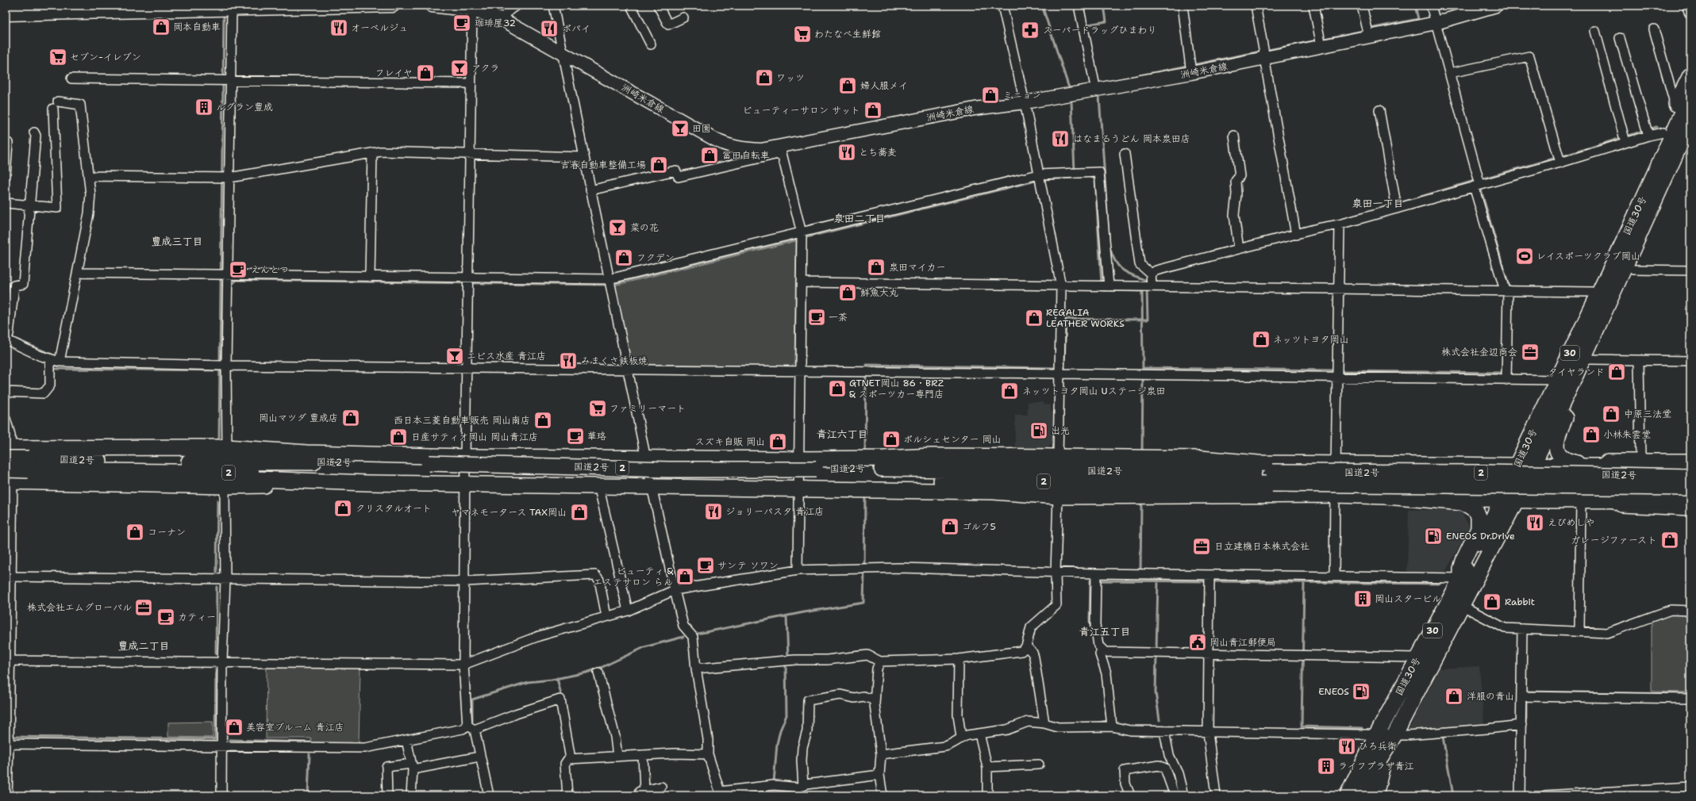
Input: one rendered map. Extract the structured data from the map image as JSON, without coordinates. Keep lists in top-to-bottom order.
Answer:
{
  "streets": {
    "highway": [
      "国道30号",
      "30",
      "国道2号",
      "2"
    ],
    "main road": ["洲崎米倉線"]
  },
  "districts": [
    "泉田一丁目",
    "泉田二丁目",
    "豊成三丁目",
    "青江六丁目",
    "青江五丁目",
    "豊成二丁目"
  ],
  "places": {
    "cafe": [
      "珈琲屋32",
      "えんとつ",
      "一茶",
      "華珞",
      "サンテ ソワン",
      "カティー"
    ],
    "shop": [
      "岡本自動車",
      "フレイヤ",
      "ワッツ",
      "婦人服メイ",
      "ミニョン",
      "ビューティーサロン サット",
      "冨田自転車",
      "吉春自動車整備工場",
      "フクデン",
      "泉田マイカー",
      "鮮魚大丸",
      "REGALIA LEATHER WORKS",
      "ネッツトヨタ岡山",
      "タイヤランド",
      "GTNET岡山 86・BRZ & スポーツカー専門店",
      "ネッツトヨタ岡山 Uステージ泉田",
      "中原三法堂",
      "岡山マツダ 豊成店",
      "西日本三菱自動車販売 岡山南店",
      "小林朱雲堂",
      "日産サティオ岡山 岡山青江店",
      "ポルシェセンター 岡山",
      "スズキ自販 岡山",
      "クリスタルオート",
      "ヤマネモータース TAX岡山",
      "ゴルフ5",
      "コーナン",
      "ガレージファースト",
      "ビューティ & エステサロン らん",
      "Rabbit",
      "洋服の青山",
      "美容室ブルーム 青江店"
    ],
    "restaurant": [
      "オーベルジュ",
      "ポパイ",
      "はなまるうどん 岡本泉田店",
      "とち蕎麦",
      "みまくさ鉄板焼",
      "ジョリーパスタ 青江店",
      "えびめしや",
      "ひろ兵衛"
    ],
    "pharmacy": ["スーパードラッグひまわり"],
    "supermarket": ["わたなべ生鮮館", "セブン-イレブン", "ファミリーマート"],
    "bar": [
      "アクラ",
      "田園",
      "菜の花",
      "エビス水産 青江店"
    ],
    "building": ["ルグラン豊成", "岡山スタービル", "ライフプラザ青江"],
    "sports": ["レイスポーツクラブ岡山"],
    "office": ["株式会社金辺商会", "日立建機日本株式会社", "株式会社エムグローバル"],
    "fuel station": ["出光", "ENEOS Dr.Drive", "ENEOS"],
    "public building": ["岡山青江郵便局"]
  }
}
